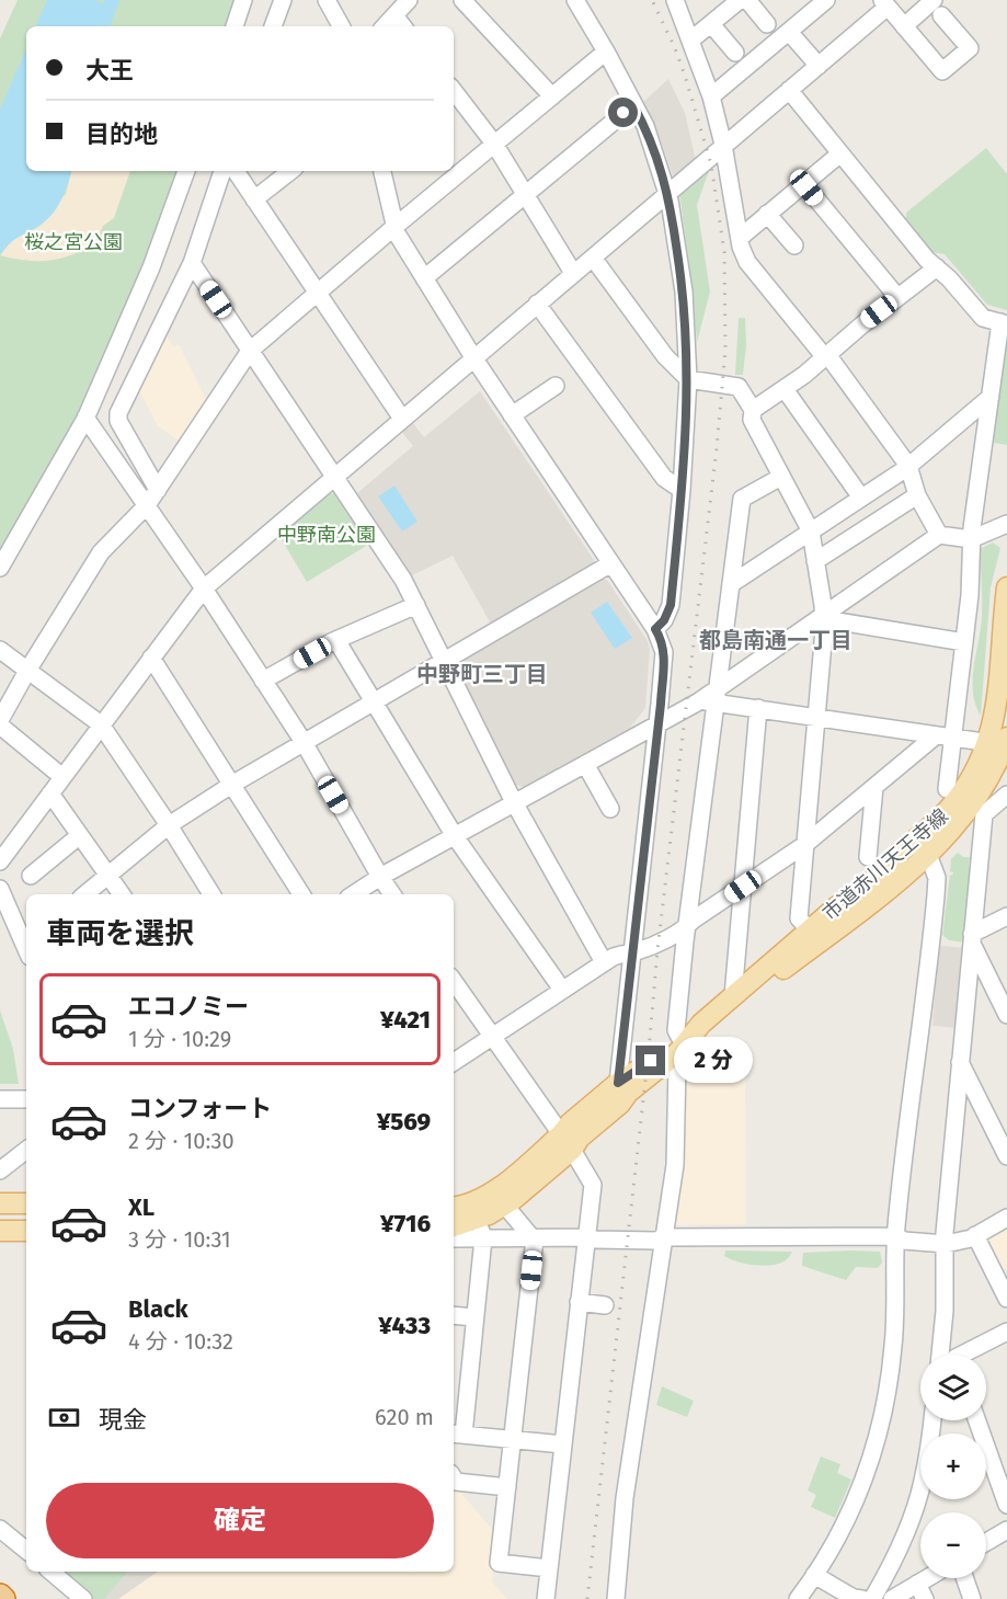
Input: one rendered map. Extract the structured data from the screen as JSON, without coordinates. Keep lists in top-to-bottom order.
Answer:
{
  "streets": {
    "main road": ["市道赤川天王寺線"]
  },
  "districts": ["都島南通一丁目", "中野町三丁目"],
  "parks": ["桜之宮公園", "中野南公園"],
  "page": {
    "banner": ["大王", "目的地"],
    "heading": "車両を選択",
    "list": [
      {
        "name": "エコノミー",
        "note": "1 分 · 10:29",
        "value": "¥421"
      },
      {
        "name": "コンフォート",
        "note": "2 分 · 10:30",
        "value": "¥569"
      },
      {
        "name": "XL",
        "note": "3 分 · 10:31",
        "value": "¥716"
      },
      {
        "name": "Black",
        "note": "4 分 · 10:32",
        "value": "¥433"
      }
    ],
    "bubble": "2 分",
    "map_buttons": ["+", "−"],
    "pay": ["現金", "620 m"],
    "buttons": "確定"
  }
}
